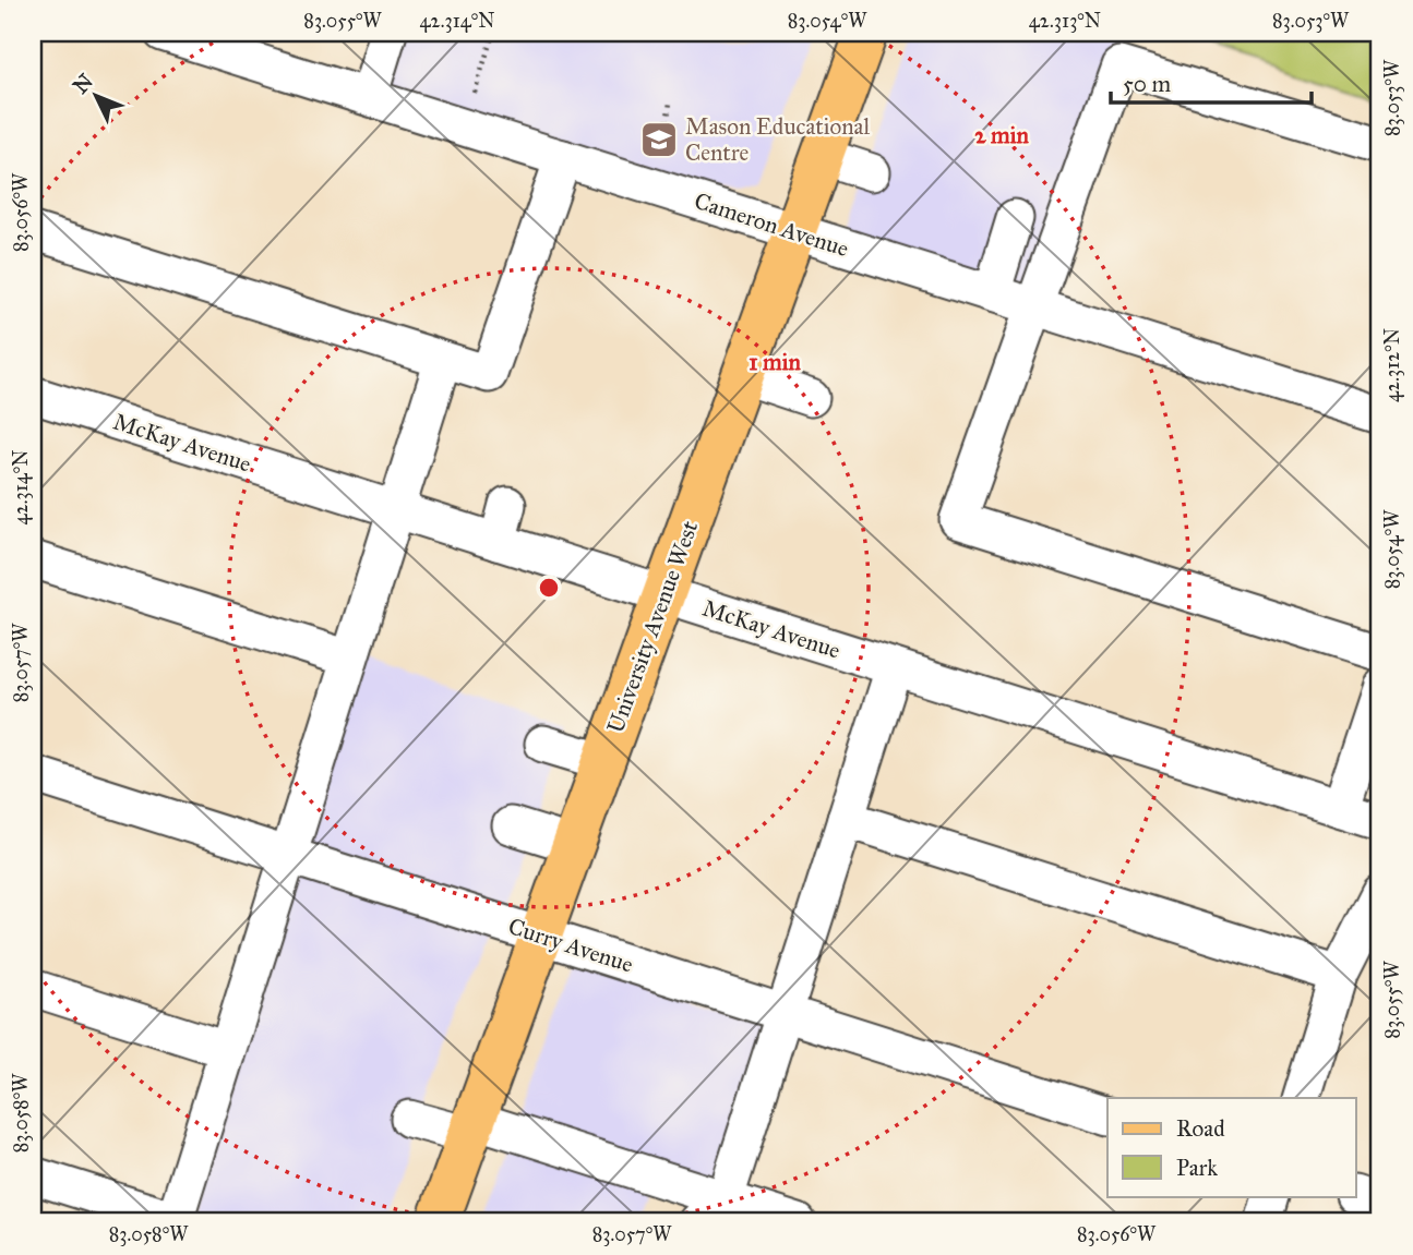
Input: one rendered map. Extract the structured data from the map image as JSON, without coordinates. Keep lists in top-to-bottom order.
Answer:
{
  "streets": {
    "main road": ["University Avenue West"],
    "street": ["Cameron Avenue", "McKay Avenue", "Curry Avenue"]
  },
  "crossings": [
    ["Cameron Avenue", "University Avenue West"],
    ["McKay Avenue", "University Avenue West"],
    ["University Avenue West", "Curry Avenue"]
  ],
  "places": {
    "school or university": ["Mason Educational Centre"]
  },
  "legend": ["Road", "Park"],
  "scale_bar": "50 m",
  "north": "top left",
  "coordinates": [
    "83.055°W",
    "42.314°N",
    "83.054°W",
    "42.313°N",
    "83.053°W",
    "83.056°W",
    "42.312°N",
    "83.057°W",
    "83.058°W"
  ],
  "rings": ["2 min", "1 min"]
}
